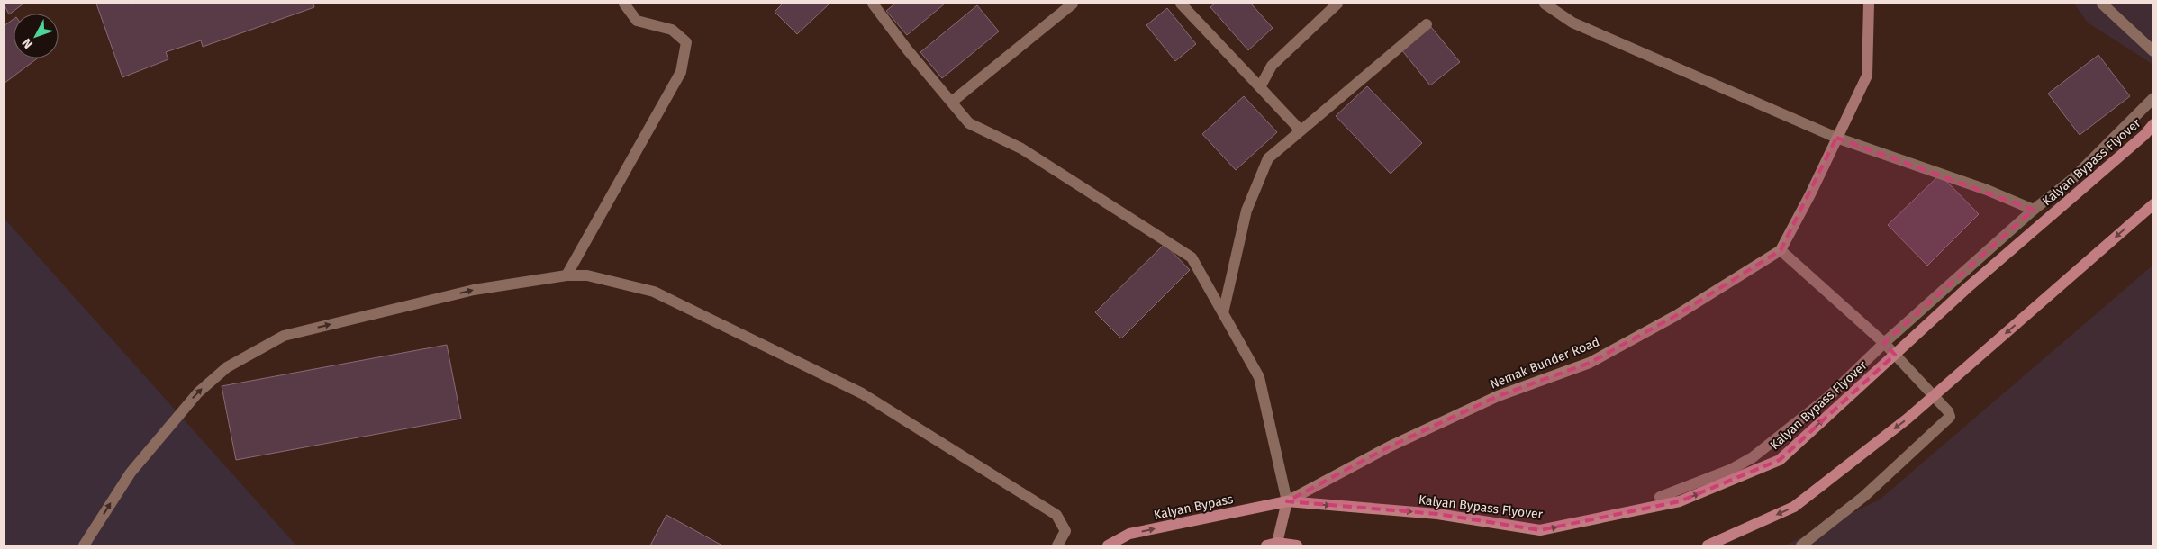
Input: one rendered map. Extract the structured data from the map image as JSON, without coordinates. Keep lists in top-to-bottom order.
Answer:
{
  "streets": {
    "main road": ["Kalyan Bypass Flyover", "Kalyan Bypass"],
    "street": ["Nemak Bunder Road"]
  },
  "crossings": [
    ["Kalyan Bypass Flyover", "Nemak Bunder Road"],
    ["Kalyan Bypass Flyover", "Kalyan Bypass"],
    ["Nemak Bunder Road", "Kalyan Bypass"]
  ],
  "one_way": ["Kalyan Bypass"],
  "north": "bottom left"
}
